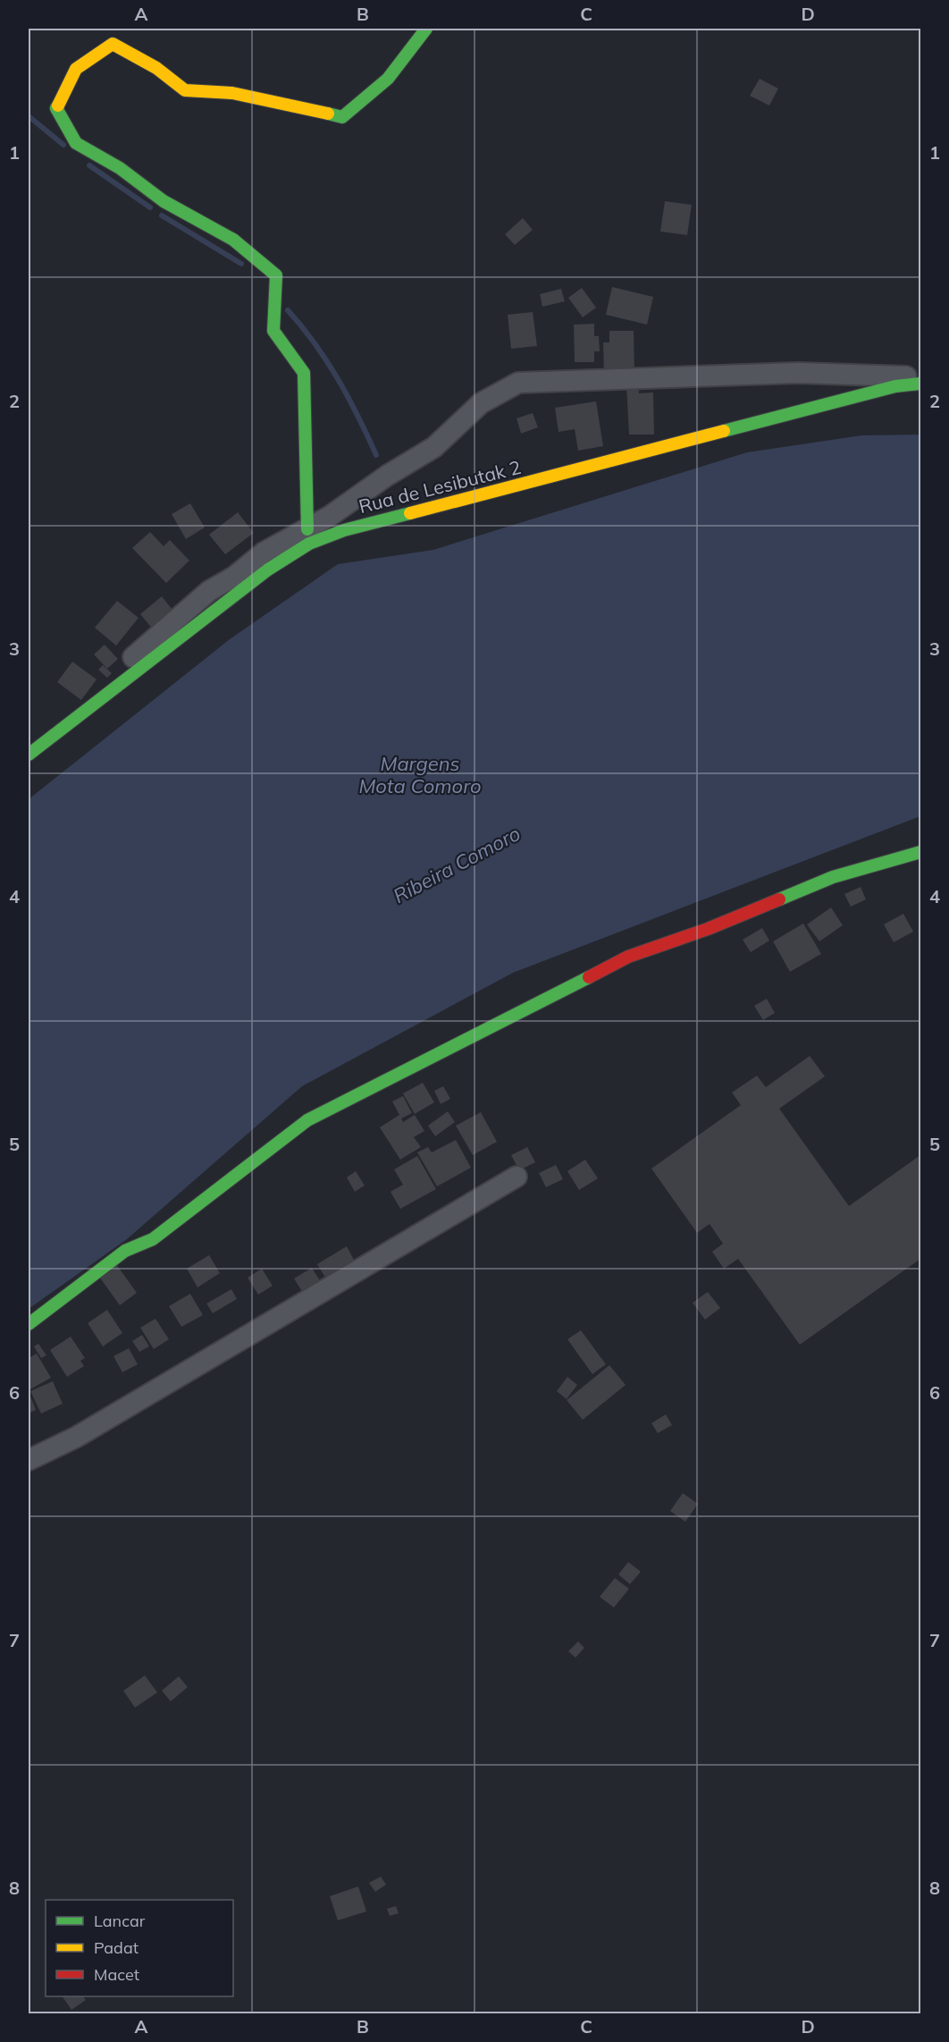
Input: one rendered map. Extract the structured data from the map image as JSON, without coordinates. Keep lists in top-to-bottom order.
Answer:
{
  "streets": {
    "street": ["Rua de Lesibutak 2"]
  },
  "water": ["Margens Mota Comoro", "Ribeira Comoro"],
  "legend": ["Lancar", "Padat", "Macet"],
  "grid": {
    "columns": [
      "A",
      "B",
      "C",
      "D"
    ],
    "rows": [
      "1",
      "2",
      "3",
      "4",
      "5",
      "6",
      "7",
      "8"
    ]
  }
}
